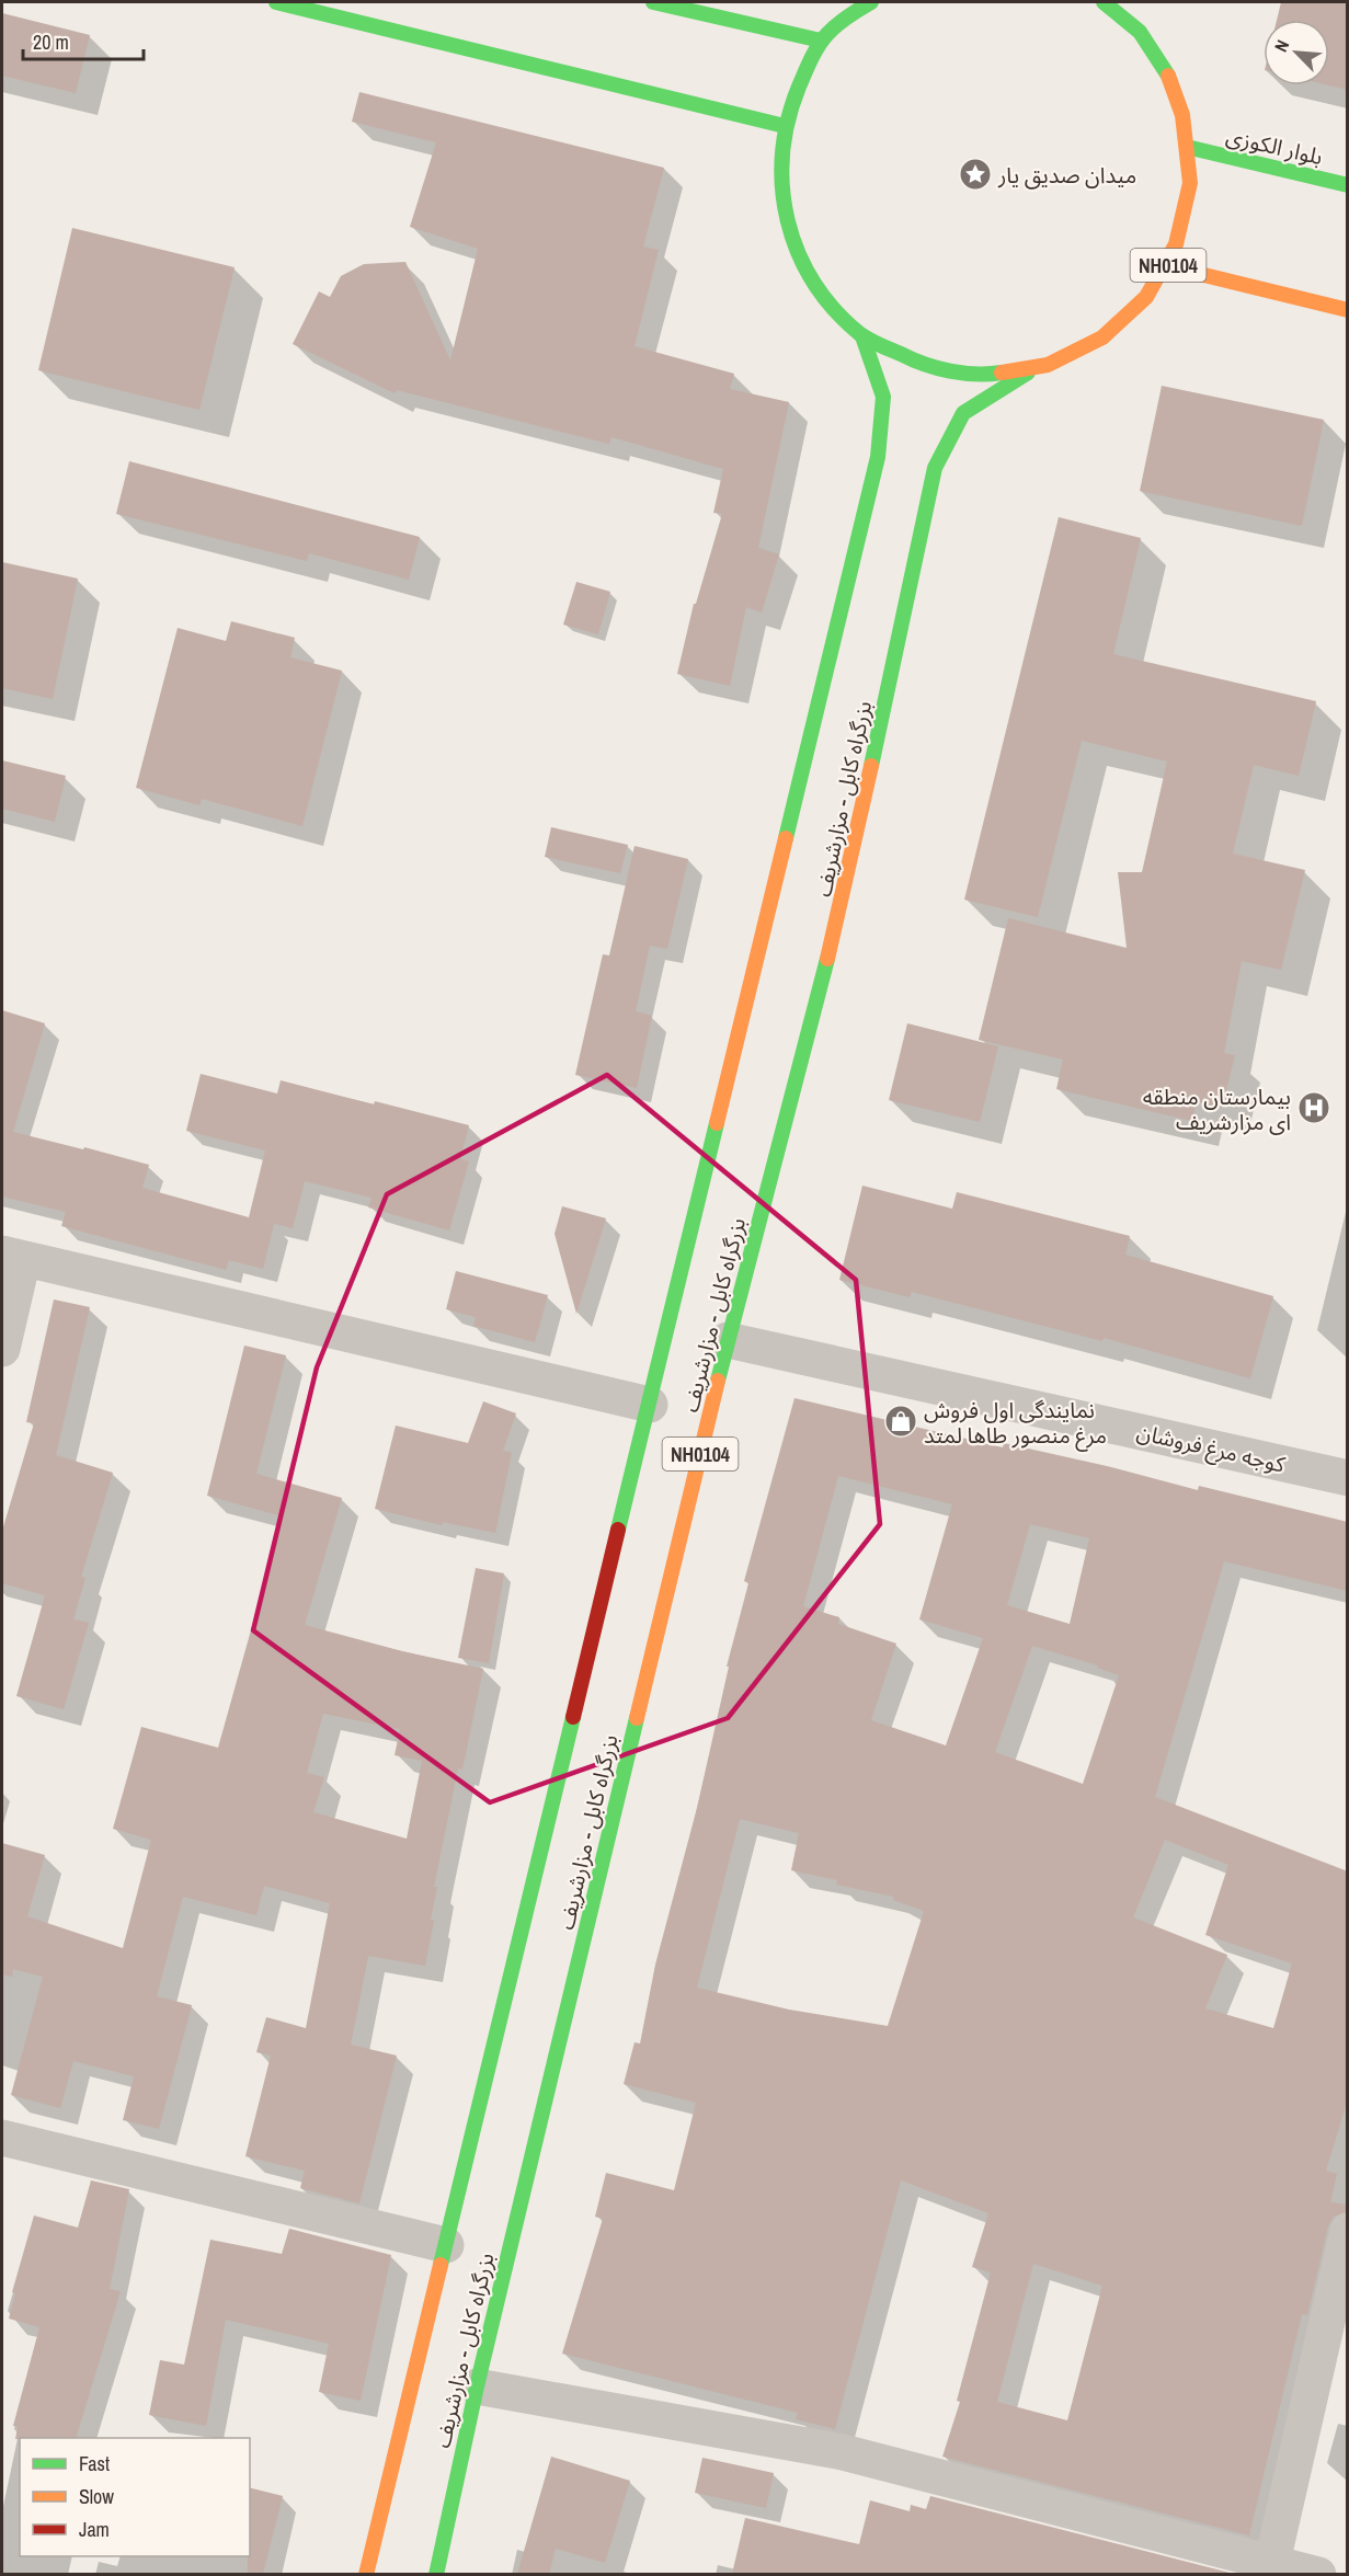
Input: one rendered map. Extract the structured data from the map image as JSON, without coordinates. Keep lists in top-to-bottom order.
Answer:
{
  "streets": {
    "main road": ["بلوار الکوزی", "NH0104", "بزرگراه کابل - مزارشریف"],
    "street": ["كوجه مرغ فروشان"]
  },
  "crossings": [
    ["بلوار الکوزی", "NH0104"],
    ["NH0104", "بزرگراه کابل - مزارشریف"],
    ["بزرگراه کابل - مزارشریف", "كوجه مرغ فروشان"]
  ],
  "places": {
    "place": ["میدان صدیق یار"],
    "hospital": ["بیمارستان منطقه ای مزارشریف"],
    "shop": ["نمایندگی اول فروش مرغ منصور طاها لمتد"]
  },
  "legend": ["Fast", "Slow", "Jam"],
  "scale_bar": "20 m",
  "north": "top left"
}
